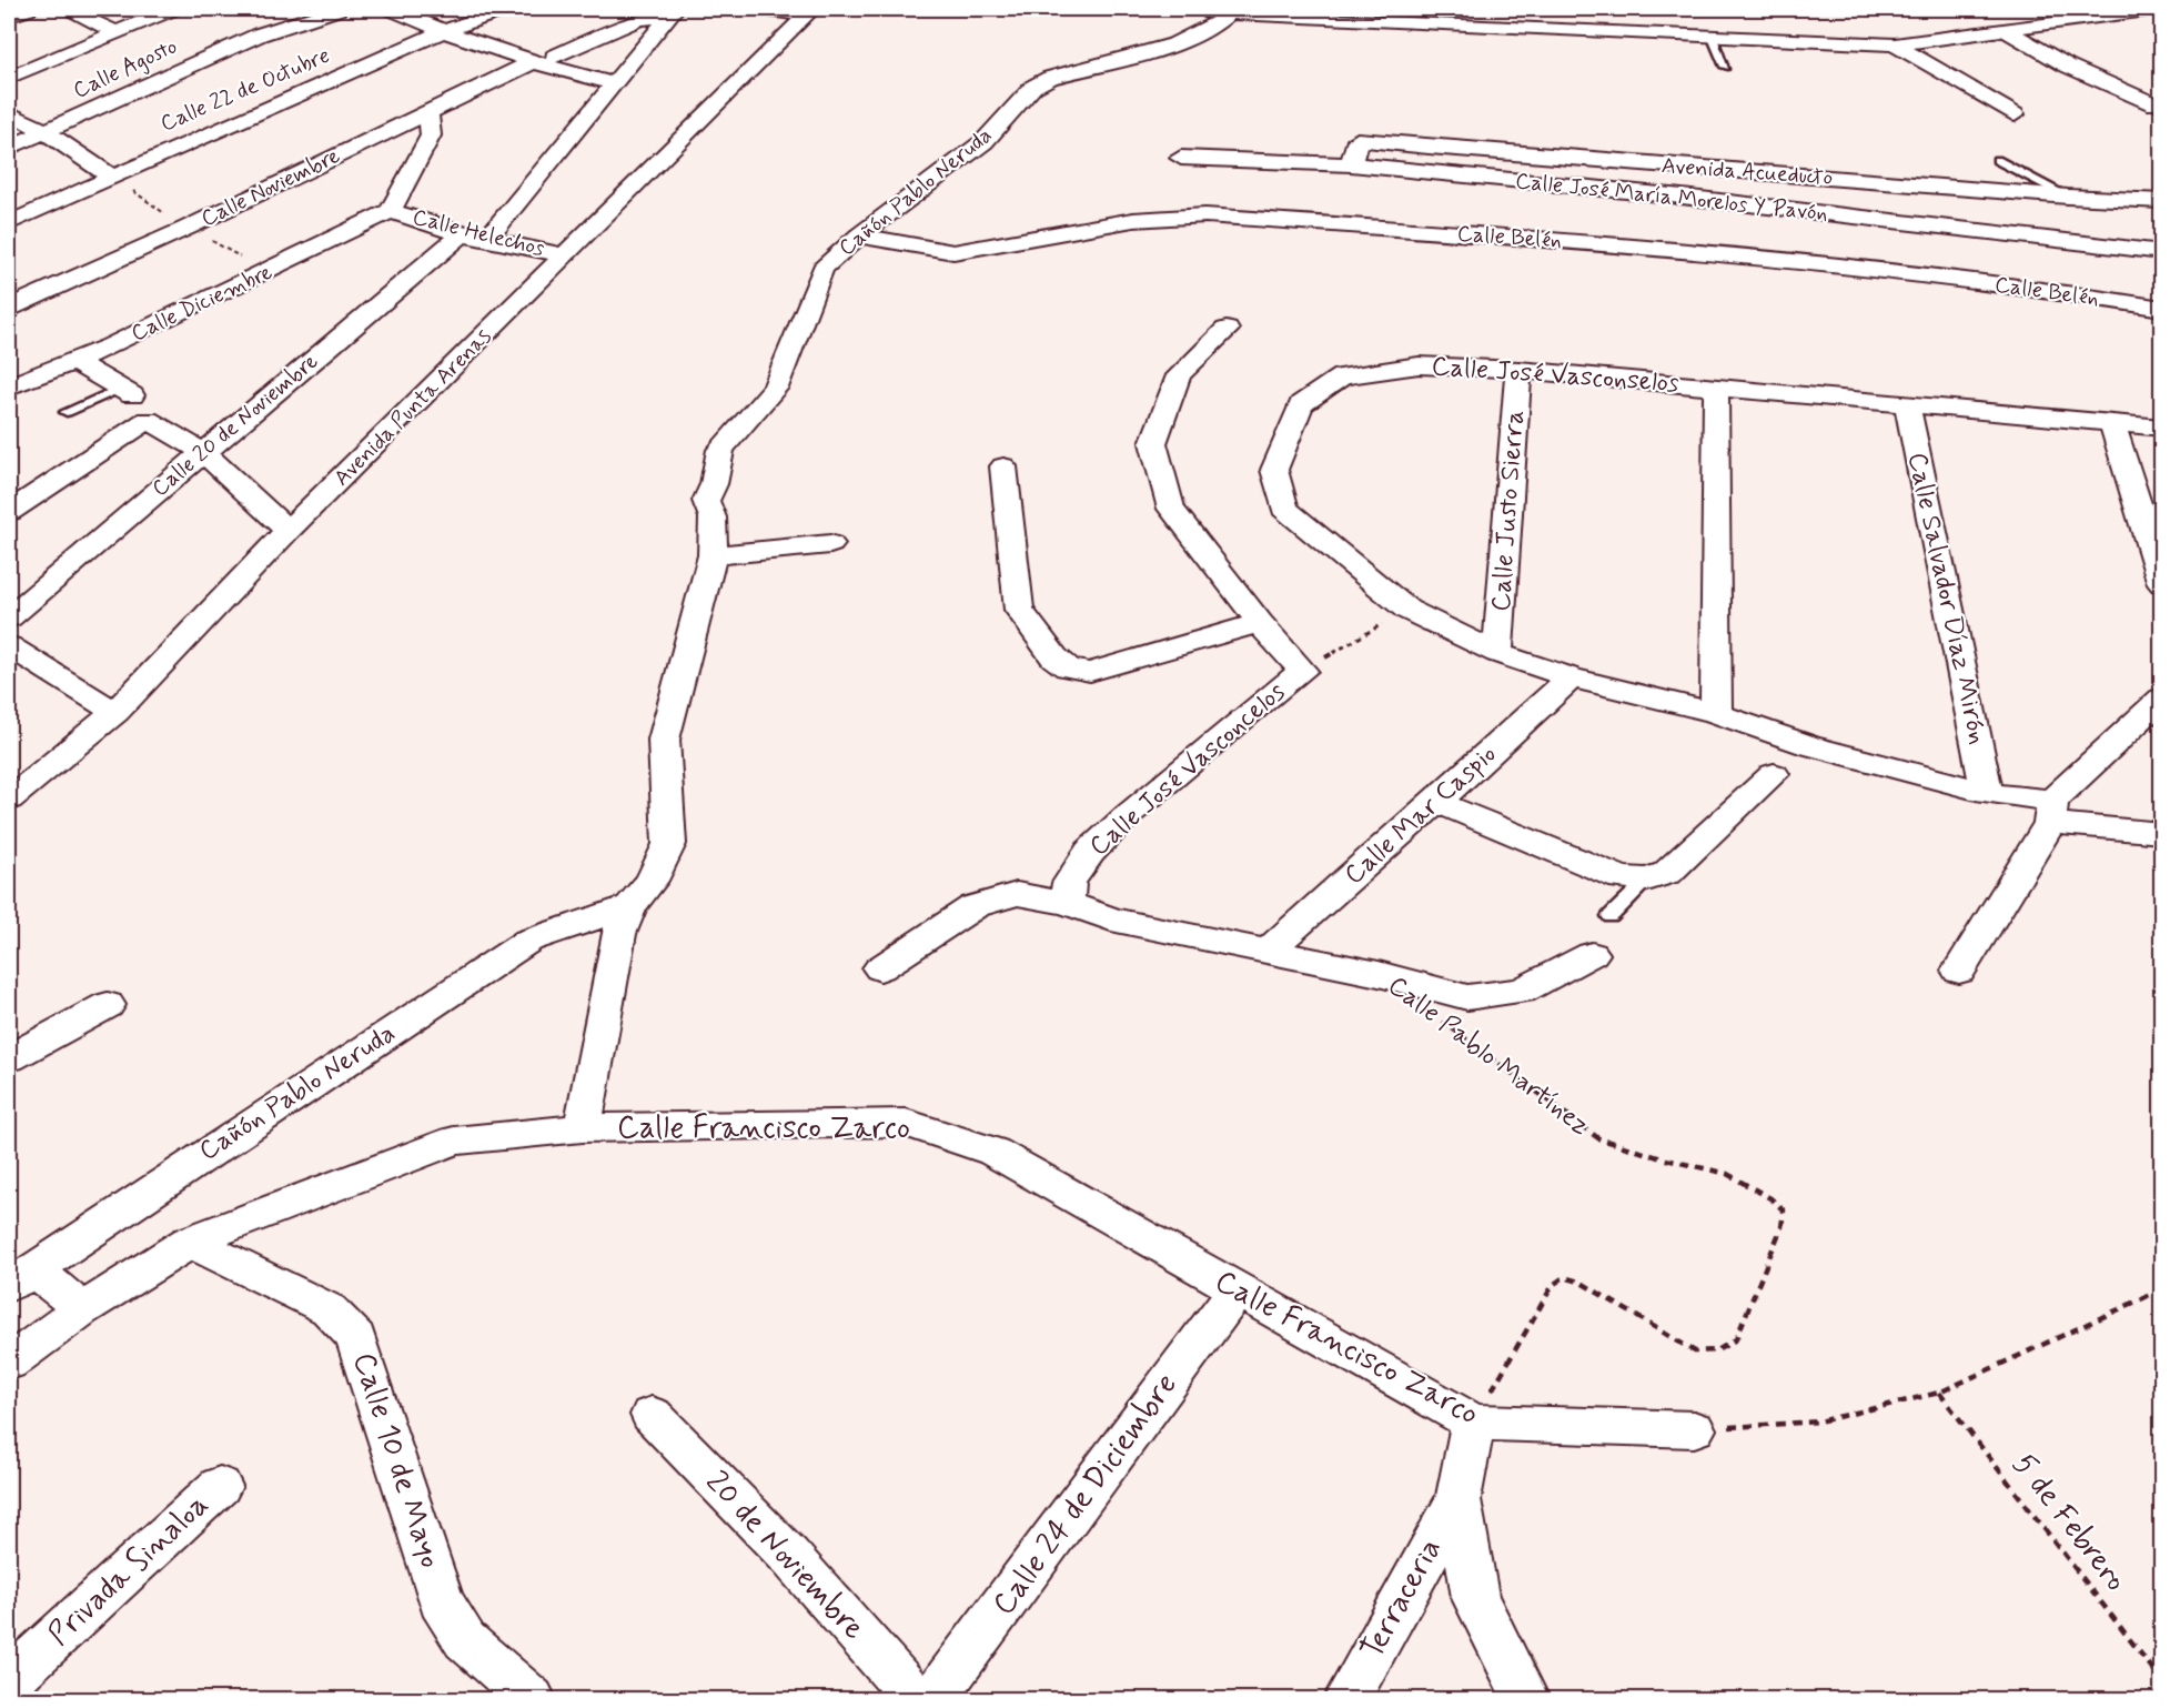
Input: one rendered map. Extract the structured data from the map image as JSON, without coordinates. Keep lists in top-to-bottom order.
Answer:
{
  "streets": {
    "street": [
      "Calle Agosto",
      "Calle 22 de Octubre",
      "Avenida Acueducto",
      "Calle Noviembre",
      "Cañón Pablo Neruda",
      "Calle José María Morelos Y Pavón",
      "Calle Helechos",
      "Calle Belén",
      "Calle Diciembre",
      "Calle José Vasconselos",
      "Avenida Punta Arenas",
      "Calle 20 de Noviembre",
      "Calle Justo Sierra",
      "Calle Salvador Díaz Mirón",
      "Calle José Vasconcelos",
      "Calle Mar Caspio",
      "Calle Pablo Martínez",
      "Calle Francisco Zarco",
      "Calle 10 de Mayo",
      "Calle 24 de Diciembre",
      "20 de Noviembre",
      "Privada Sinaloa",
      "Terraceria"
    ],
    "path": ["5 de Febrero"]
  },
  "crossings": [
    ["Avenida Acueducto", "Calle José María Morelos Y Pavón"],
    ["Cañón Pablo Neruda", "Calle Belén"],
    ["Cañón Pablo Neruda", "Calle Francisco Zarco"],
    ["Calle Helechos", "Calle Diciembre"],
    ["Calle Helechos", "Avenida Punta Arenas"],
    ["Calle Helechos", "Calle 20 de Noviembre"],
    ["Calle José Vasconselos", "Calle Justo Sierra"],
    ["Calle José Vasconselos", "Calle Salvador Díaz Mirón"],
    ["Calle José Vasconselos", "Calle José Vasconcelos"],
    ["Calle José Vasconselos", "Calle Mar Caspio"],
    ["Calle José Vasconcelos", "Calle Pablo Martínez"],
    ["Calle Mar Caspio", "Calle Pablo Martínez"],
    ["Calle Pablo Martínez", "Calle Francisco Zarco"],
    ["Calle Francisco Zarco", "Calle 24 de Diciembre"]
  ]
}
